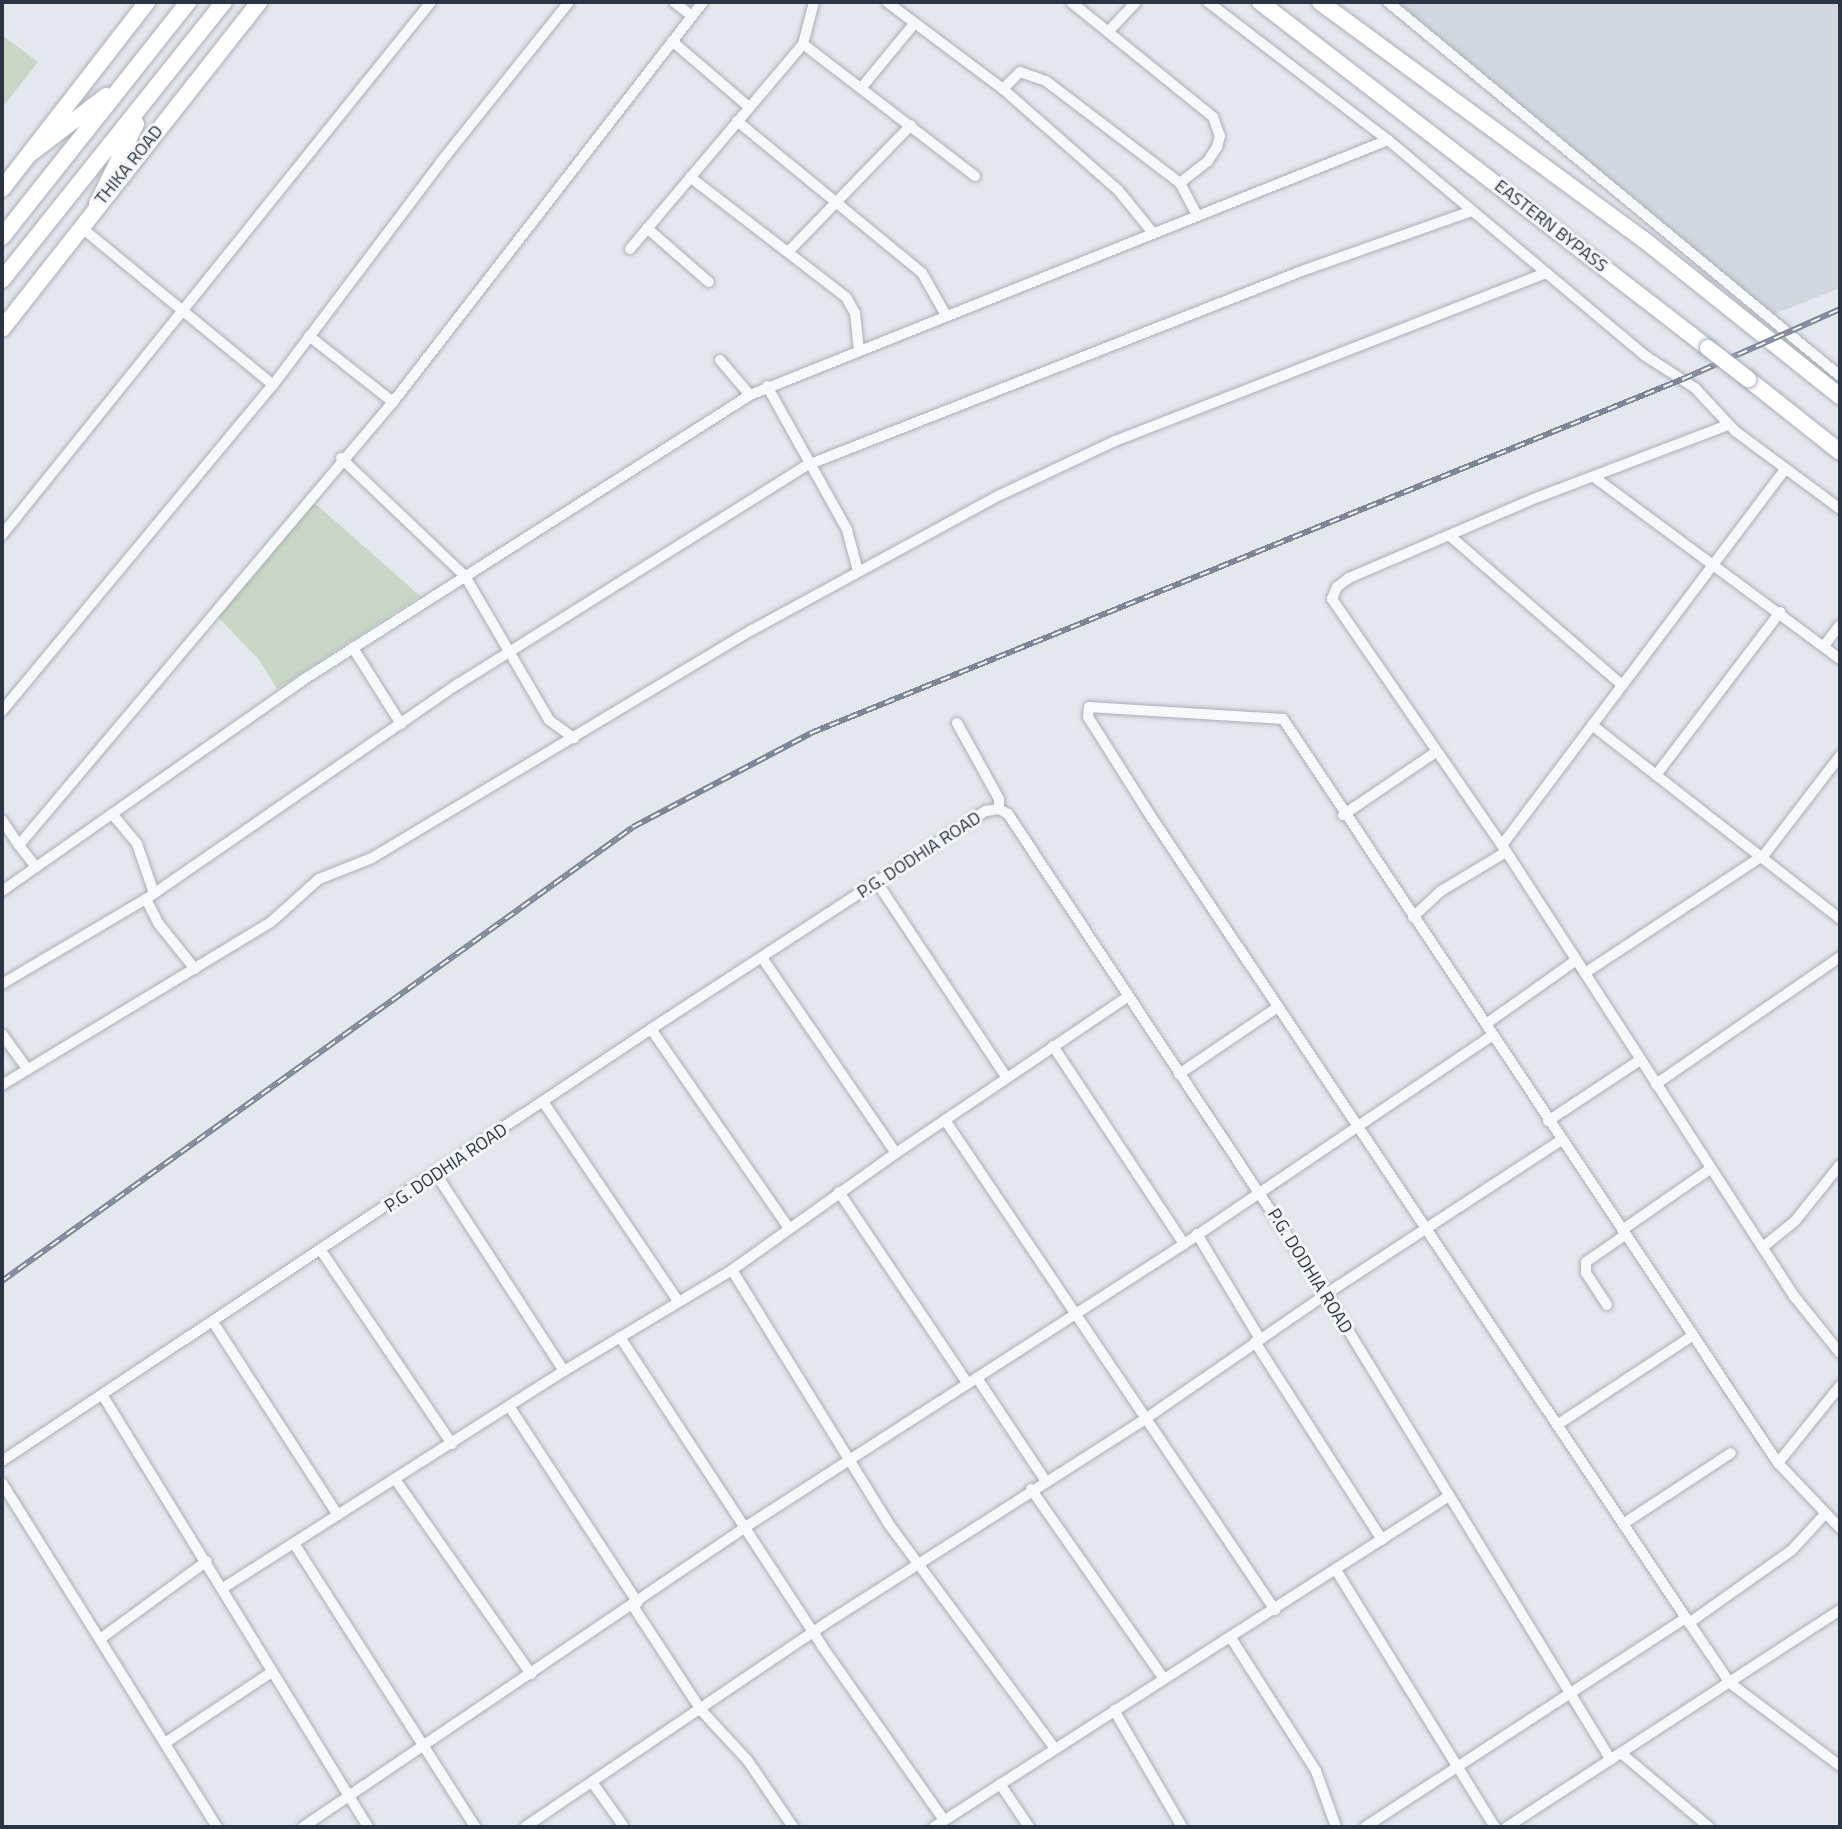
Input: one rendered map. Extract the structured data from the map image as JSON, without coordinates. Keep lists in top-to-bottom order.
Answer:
{
  "streets": {
    "main road": ["THIKA ROAD", "EASTERN BYPASS"],
    "street": ["P.G. DODHIA ROAD"]
  }
}
